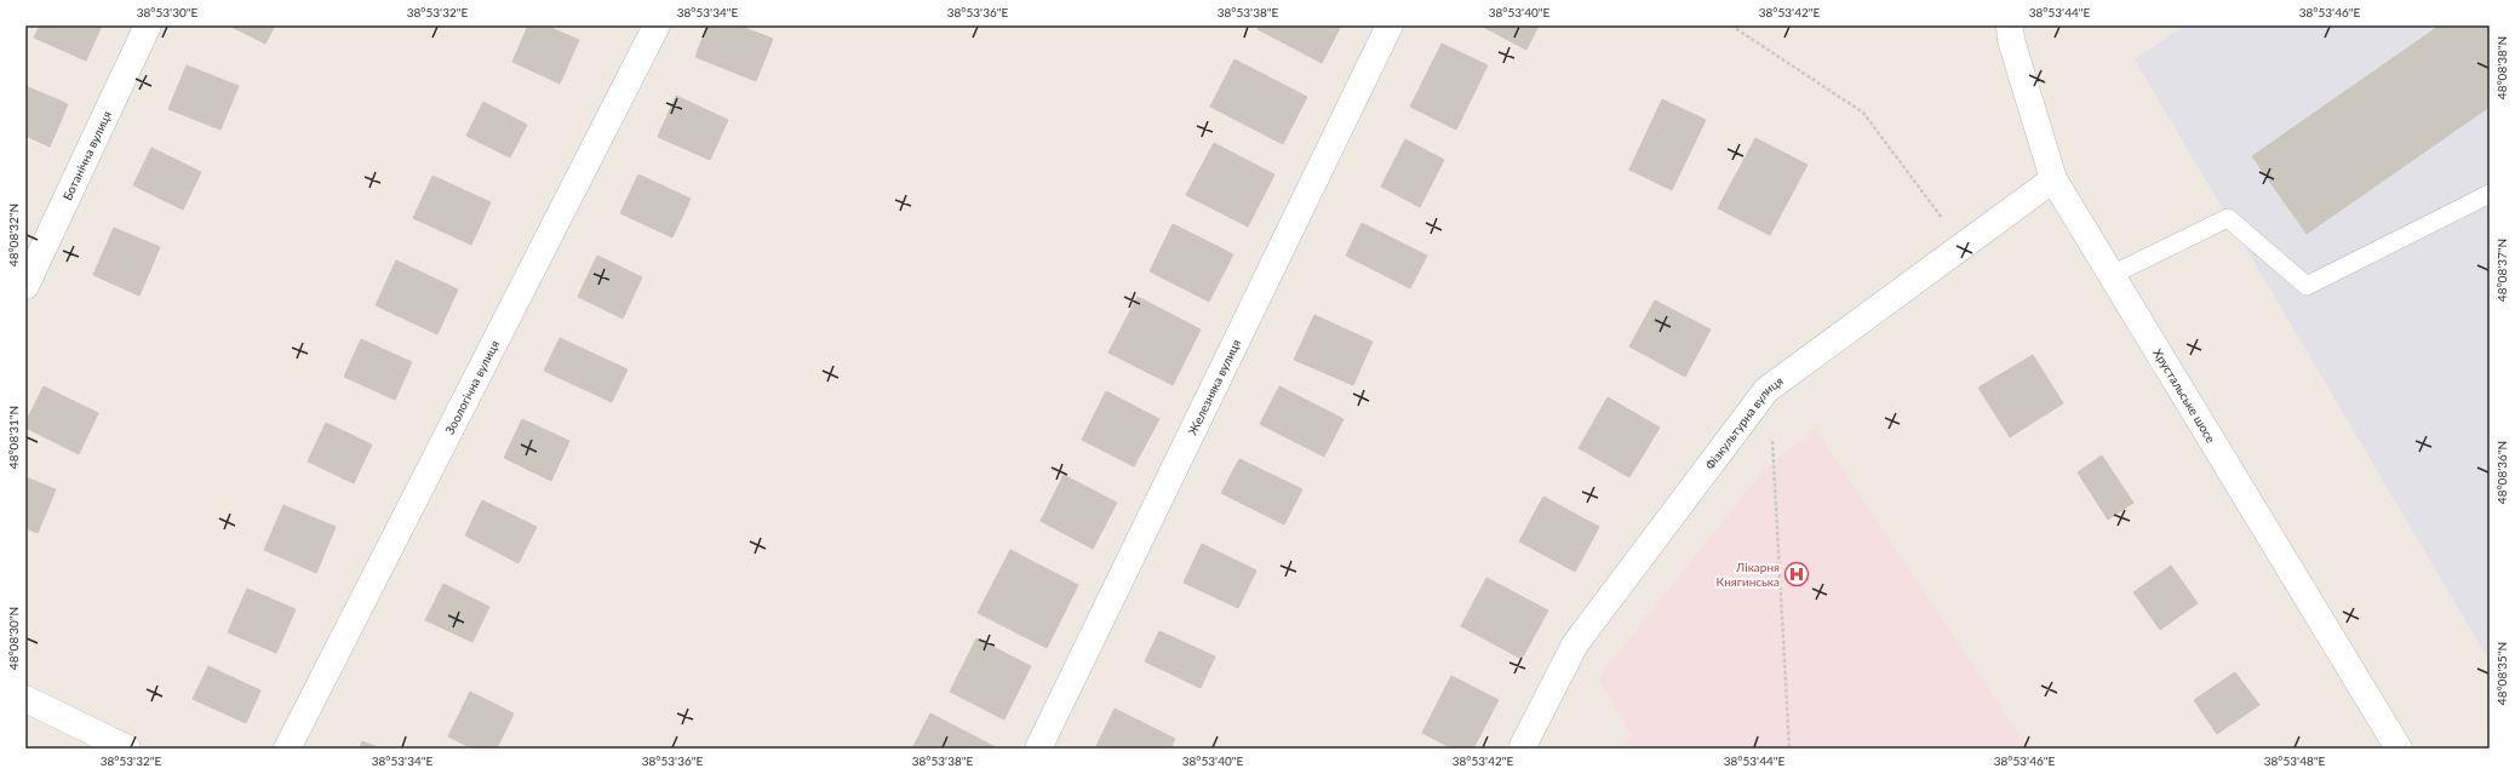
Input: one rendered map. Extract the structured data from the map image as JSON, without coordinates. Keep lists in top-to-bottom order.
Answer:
{
  "streets": {
    "street": [
      "Ботанічна вулиця",
      "Зоологічна вулиця",
      "Железняка вулиця",
      "Хрустальське шосе",
      "Фізкультурна вулиця"
    ]
  },
  "crossings": [
    ["Хрустальське шосе", "Фізкультурна вулиця"]
  ],
  "places": {
    "hospital": ["Лікарня Княгинська"]
  },
  "coordinates": [
    "38°53'30\"E",
    "38°53'32\"E",
    "38°53'34\"E",
    "38°53'36\"E",
    "38°53'38\"E",
    "38°53'40\"E",
    "38°53'42\"E",
    "38°53'44\"E",
    "38°53'46\"E",
    "48°08'38\"N",
    "48°08'32\"N",
    "48°08'37\"N",
    "48°08'31\"N",
    "48°08'36\"N",
    "48°08'30\"N",
    "48°08'35\"N",
    "38°53'48\"E"
  ]
}
